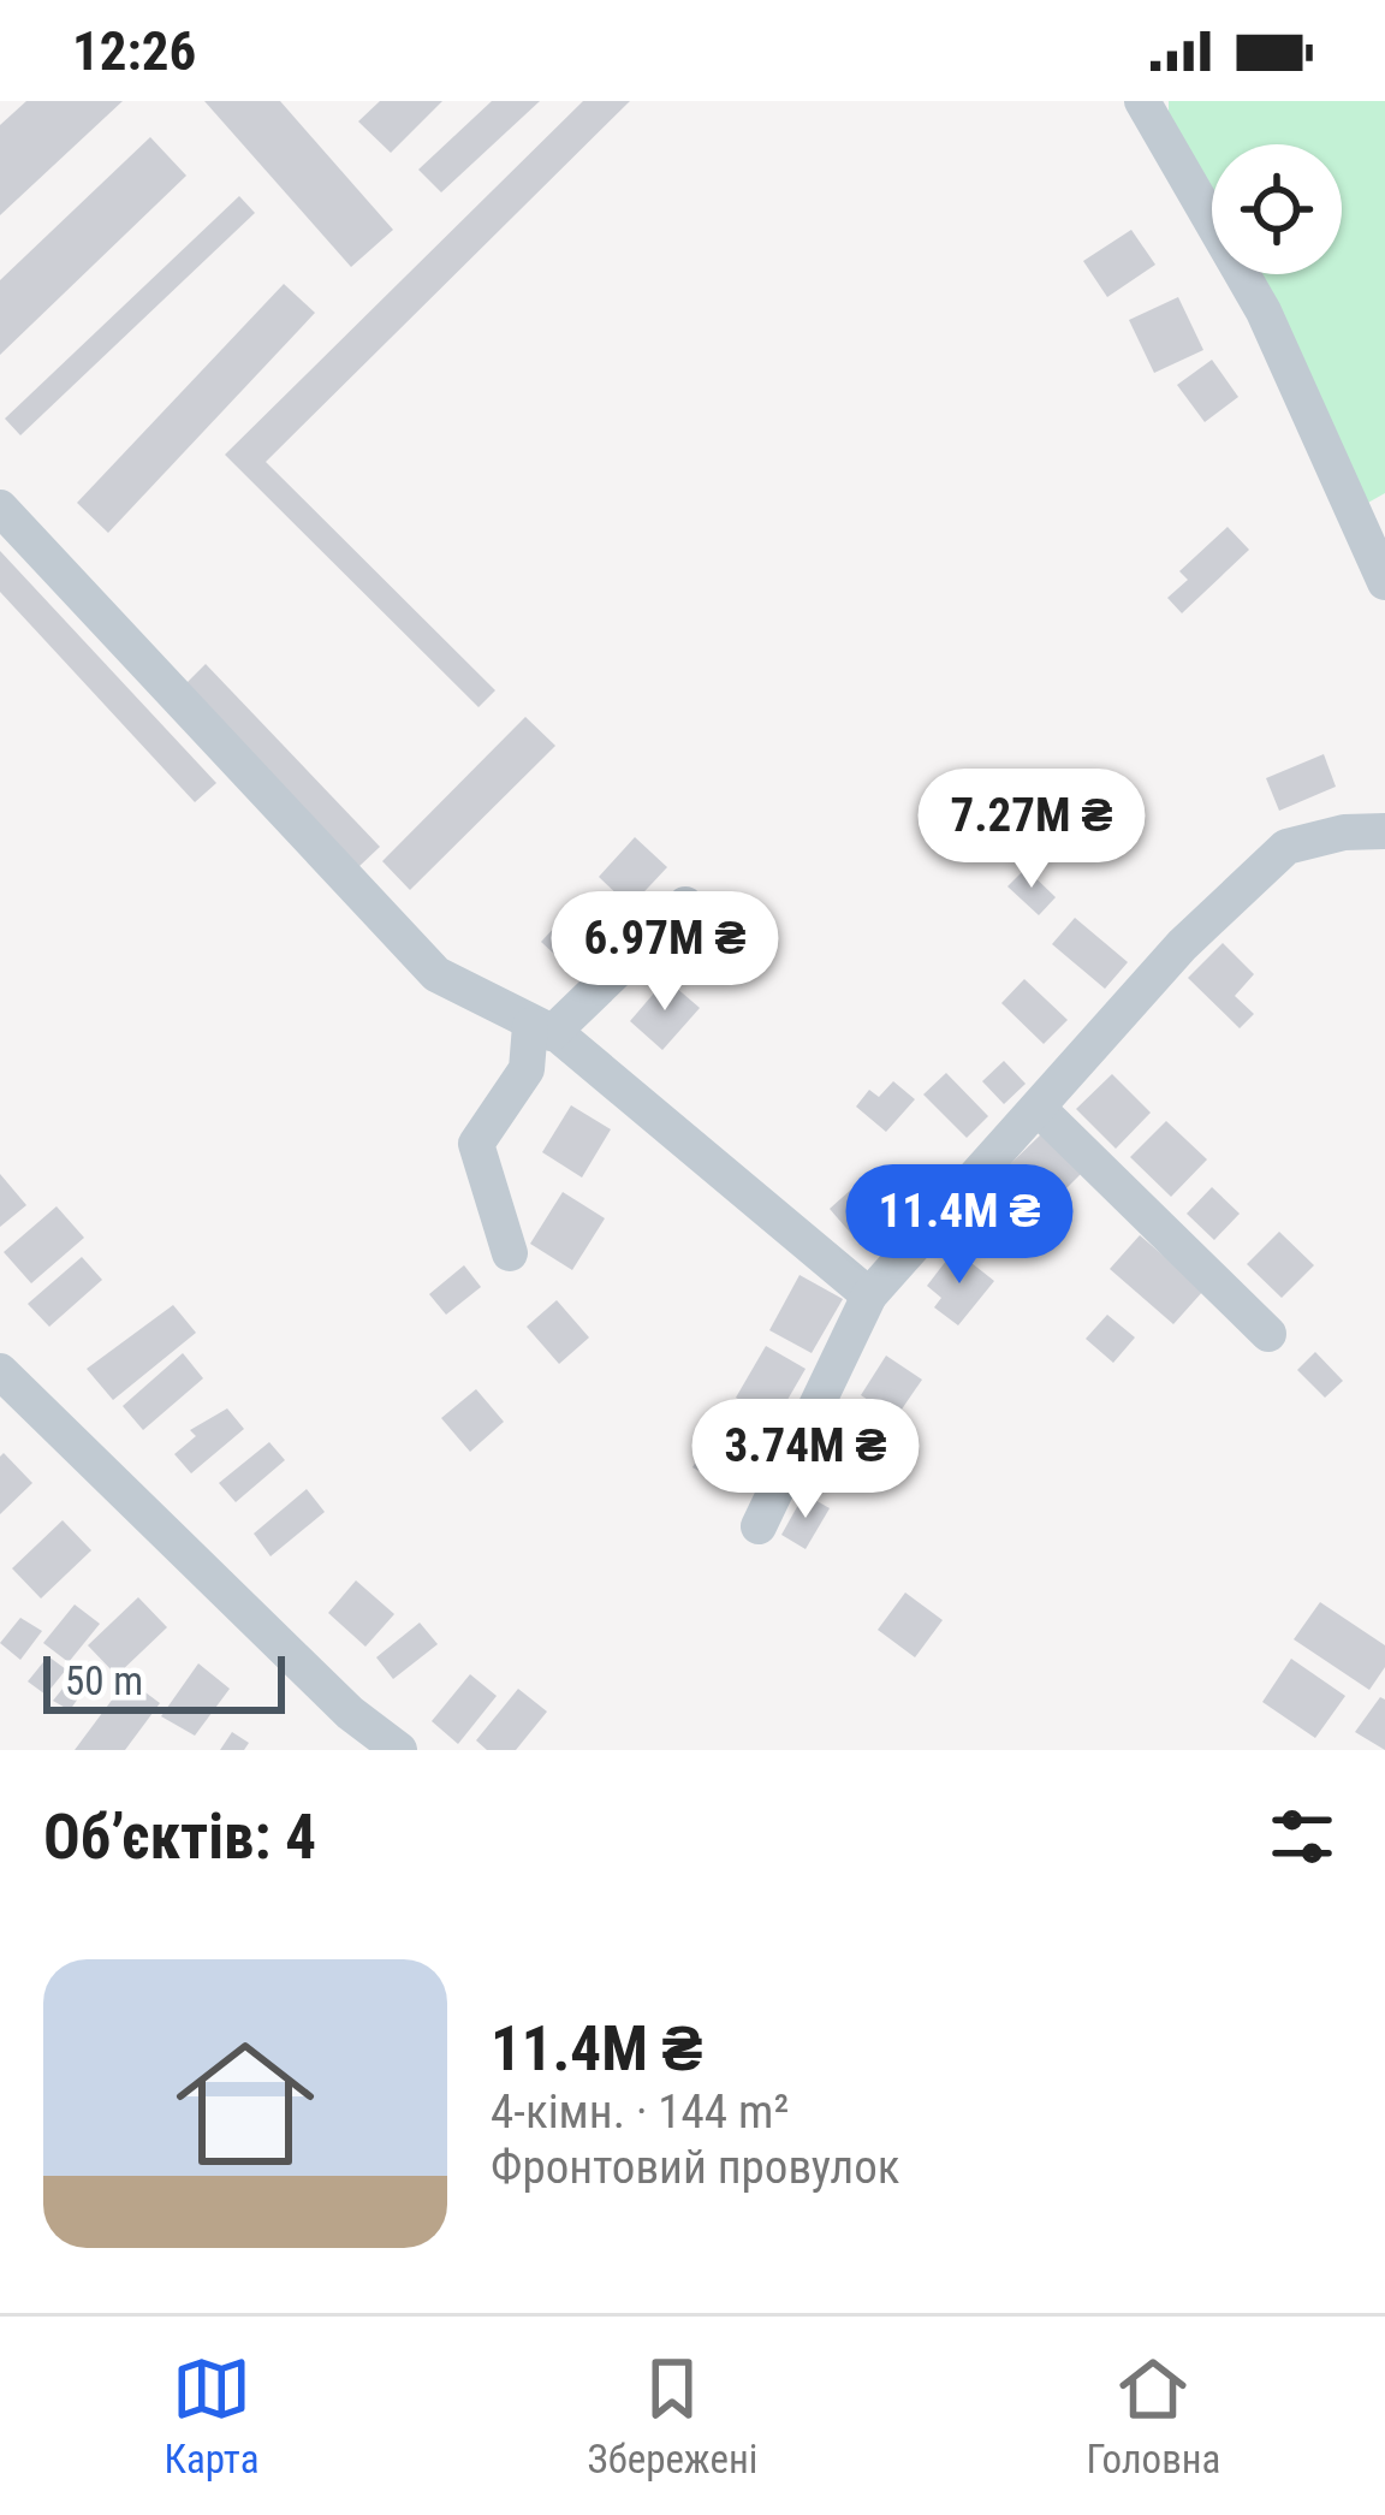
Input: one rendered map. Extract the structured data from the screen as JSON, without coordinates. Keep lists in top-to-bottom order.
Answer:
{
  "scale_bar": "50 m",
  "page": {
    "status": "12:26",
    "price": [
      "7.27M ₴",
      "6.97M ₴",
      "11.4M ₴",
      "3.74M ₴"
    ],
    "scale": "50 m",
    "heading": "Об’єктів: 4",
    "list": [
      {
        "name": "11.4M ₴",
        "note": "4-кімн. · 144 m² · Фронтовий провулок"
      }
    ],
    "tabs": ["Карта", "Збережені", "Головна"]
  }
}
